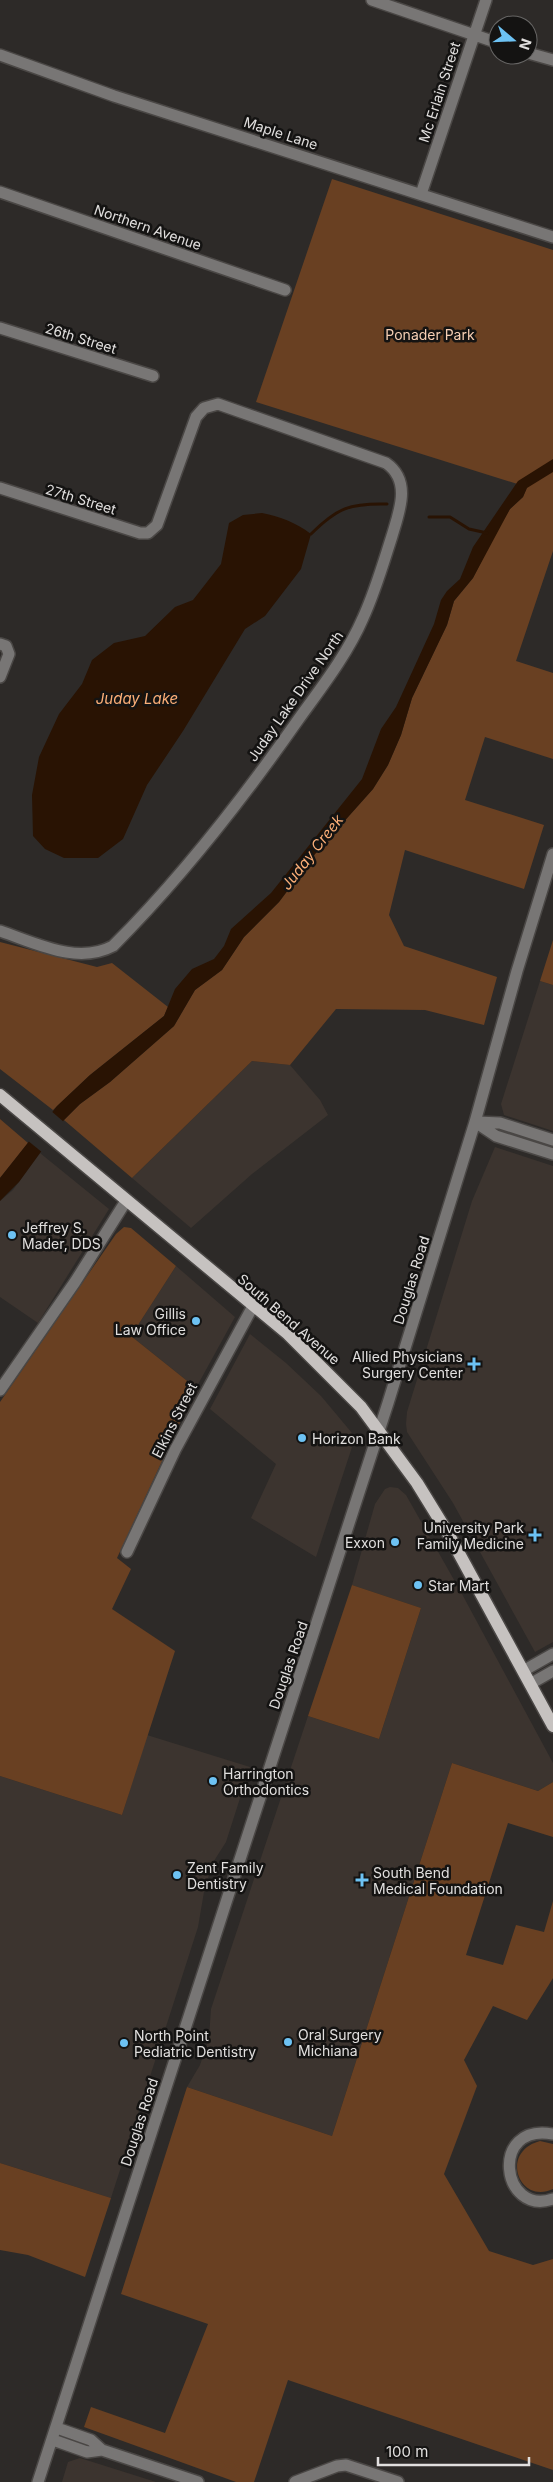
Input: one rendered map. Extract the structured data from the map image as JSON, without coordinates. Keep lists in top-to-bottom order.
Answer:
{
  "streets": {
    "main road": ["South Bend Avenue"],
    "street": [
      "Mc Erlain Street",
      "Maple Lane",
      "Northern Avenue",
      "26th Street",
      "27th Street",
      "Juday Lake Drive North",
      "Douglas Road",
      "Elkins Street"
    ]
  },
  "crossings": [
    ["Mc Erlain Street", "Maple Lane"],
    ["27th Street", "Juday Lake Drive North"],
    ["Douglas Road", "South Bend Avenue"],
    ["South Bend Avenue", "Elkins Street"]
  ],
  "water": ["Juday Lake", "Juday Creek"],
  "parks": ["Ponader Park"],
  "places": {
    "other": [
      "Jeffrey S. Mader, DDS",
      "Gillis Law Office",
      "Horizon Bank",
      "Exxon",
      "Star Mart",
      "Harrington Orthodontics",
      "Zent Family Dentistry",
      "Oral Surgery Michiana",
      "North Point Pediatric Dentistry"
    ],
    "health": ["Allied Physicians Surgery Center", "University Park Family Medicine", "South Bend Medical Foundation"]
  },
  "scale_bar": "100 m",
  "north": "right"
}
